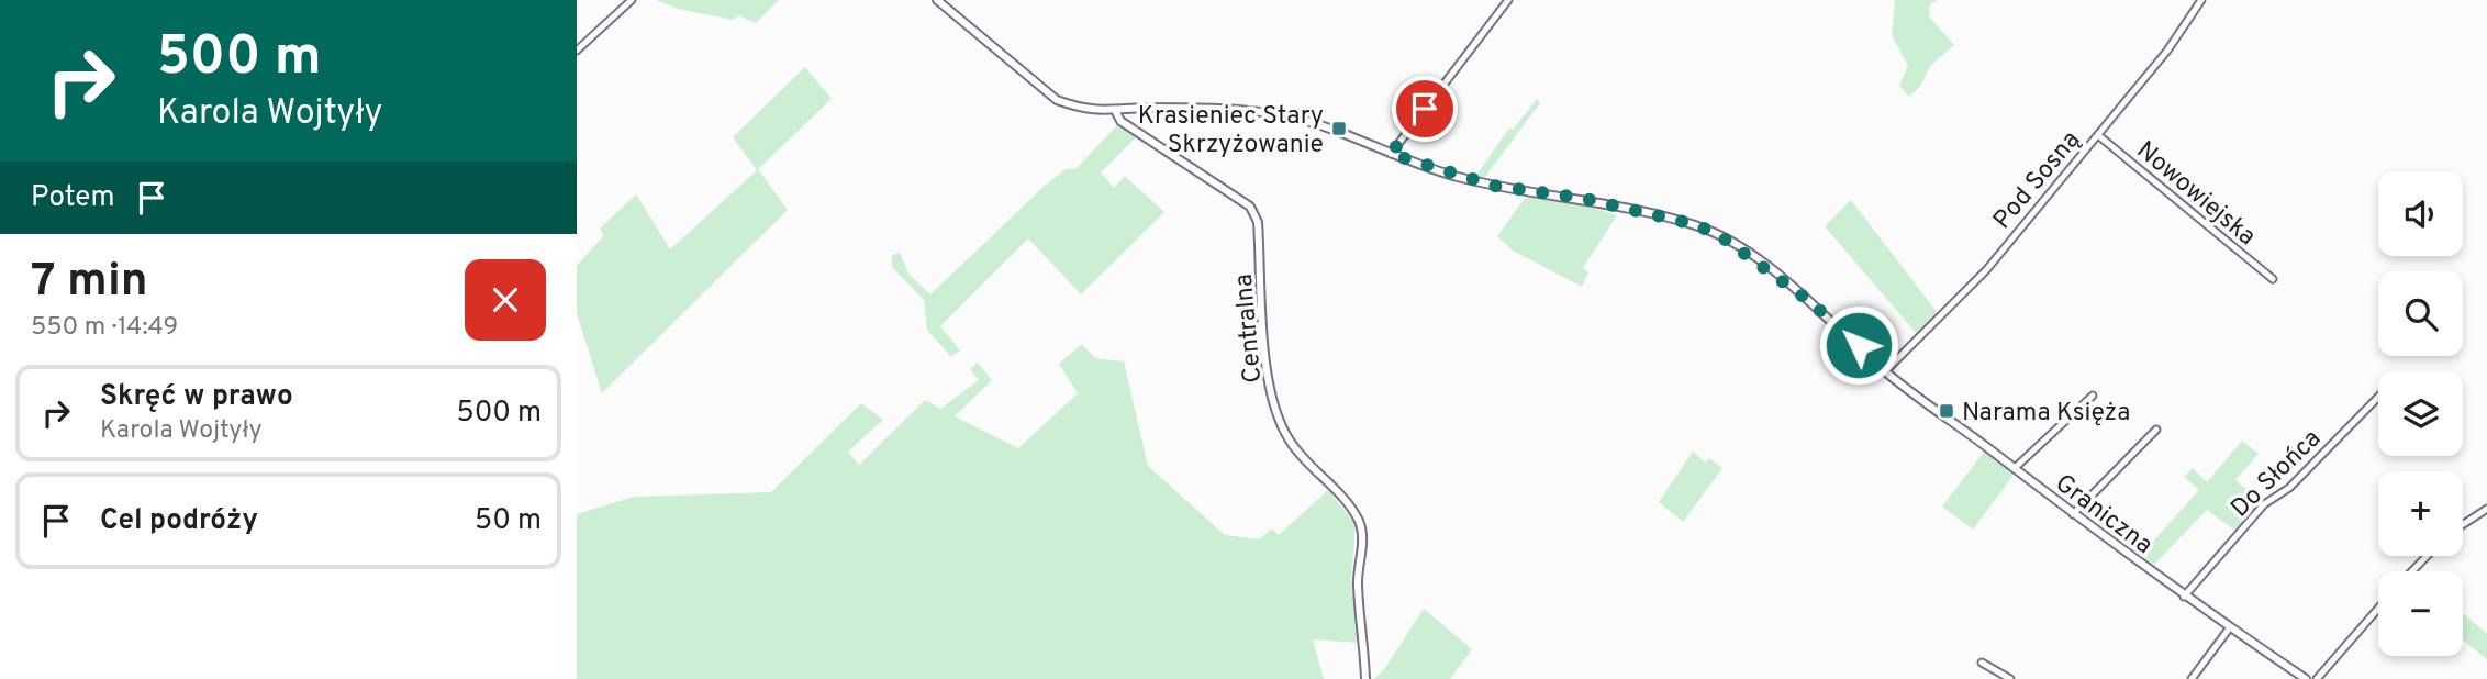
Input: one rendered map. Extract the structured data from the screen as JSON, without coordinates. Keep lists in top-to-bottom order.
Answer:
{
  "streets": {
    "street": [
      "Pod Sosną",
      "Nowowiejska",
      "Centralna",
      "Do Słońca",
      "Graniczna"
    ]
  },
  "crossings": [
    ["Pod Sosną", "Nowowiejska"],
    ["Pod Sosną", "Graniczna"],
    ["Centralna", "Graniczna"],
    ["Do Słońca", "Graniczna"]
  ],
  "places": {
    "transit": ["Krasieniec Stary Skrzyżowanie", "Narama Księża"]
  },
  "page": {
    "turn": ["500 m", "Karola Wojtyły"],
    "then": "Potem",
    "map_buttons": ["+", "−"],
    "heading": ["7 min", "550 m · 14:49"],
    "list": [
      {
        "name": "Skręć w prawo",
        "note": "Karola Wojtyły",
        "value": "500 m"
      },
      {
        "name": "Cel podróży",
        "value": "50 m"
      }
    ]
  }
}
